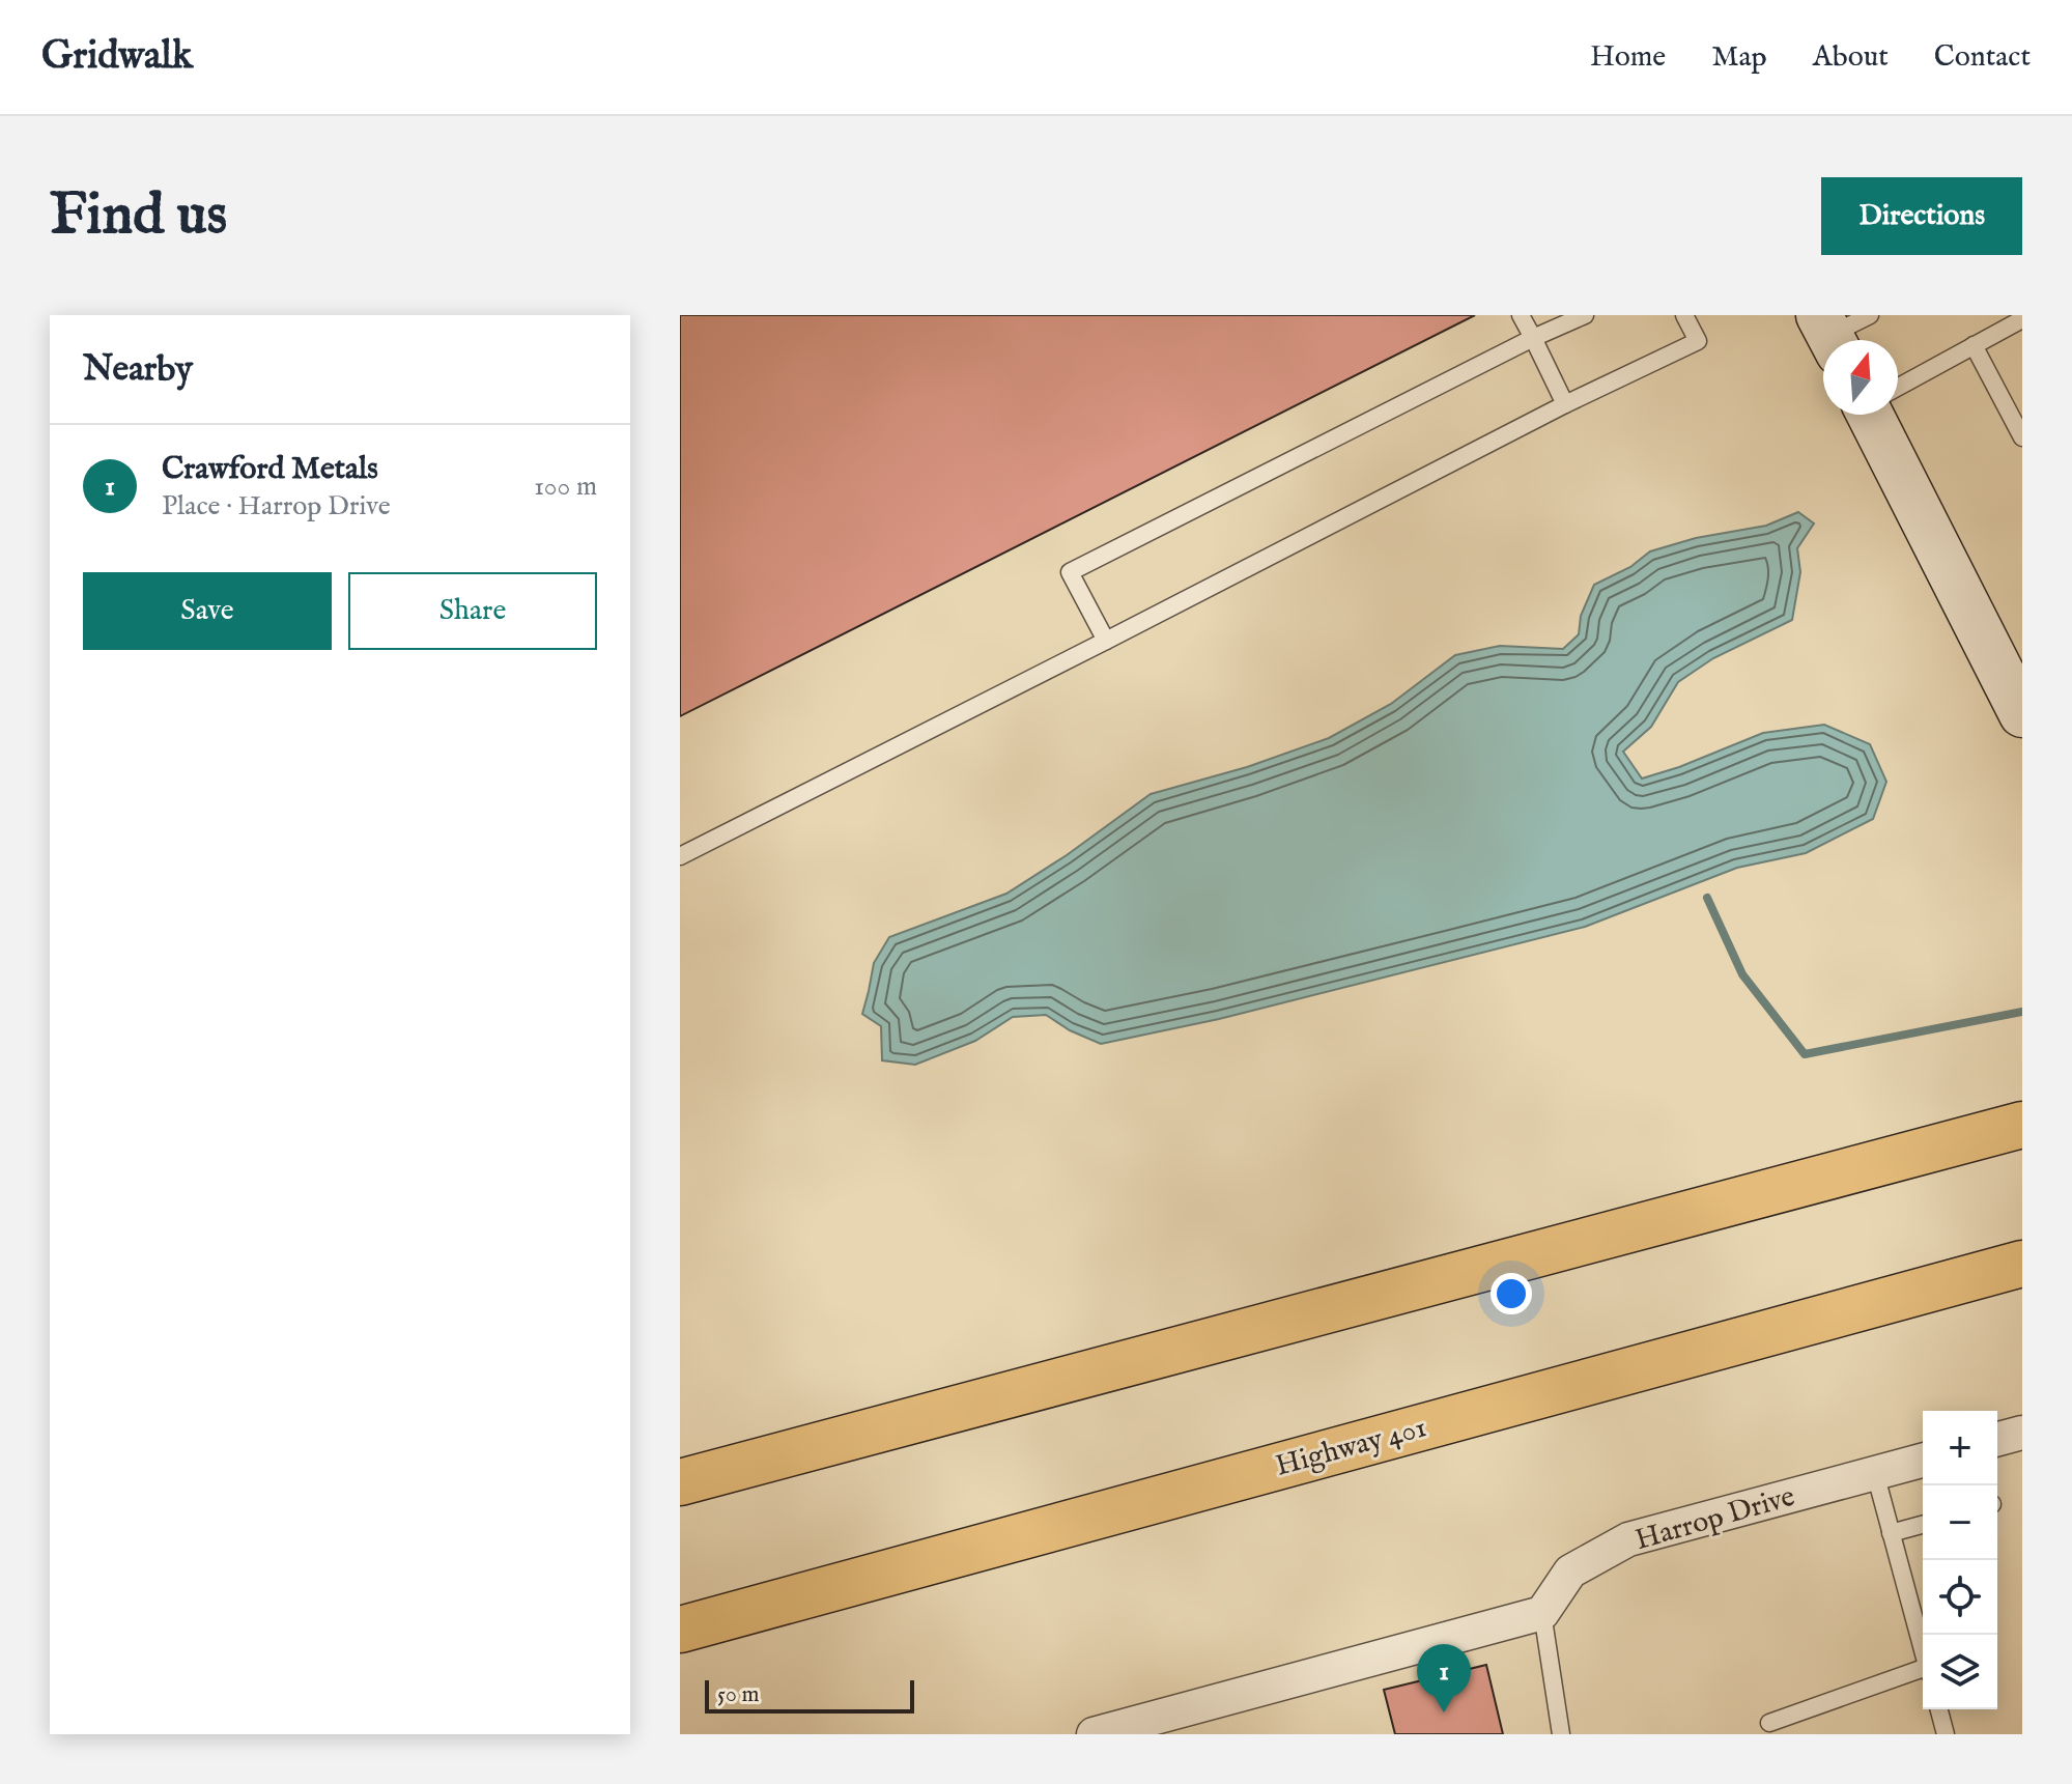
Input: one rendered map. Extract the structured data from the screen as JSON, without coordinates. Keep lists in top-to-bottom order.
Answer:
{
  "streets": {
    "highway": ["Highway 401"],
    "street": ["Harrop Drive"]
  },
  "scale_bar": "50 m",
  "north": "top",
  "page": {
    "header": "Gridwalk",
    "nav": [
      "Home",
      "Map",
      "About",
      "Contact"
    ],
    "buttons": [
      "Directions",
      ["Save", "Share"]
    ],
    "title": "Find us",
    "heading": "Nearby",
    "list": [
      {
        "mark": "1",
        "name": "Crawford Metals",
        "note": "Place · Harrop Drive",
        "value": "100 m"
      }
    ],
    "map_buttons": ["+", "−"],
    "pins": "1",
    "scale": "50 m"
  }
}
